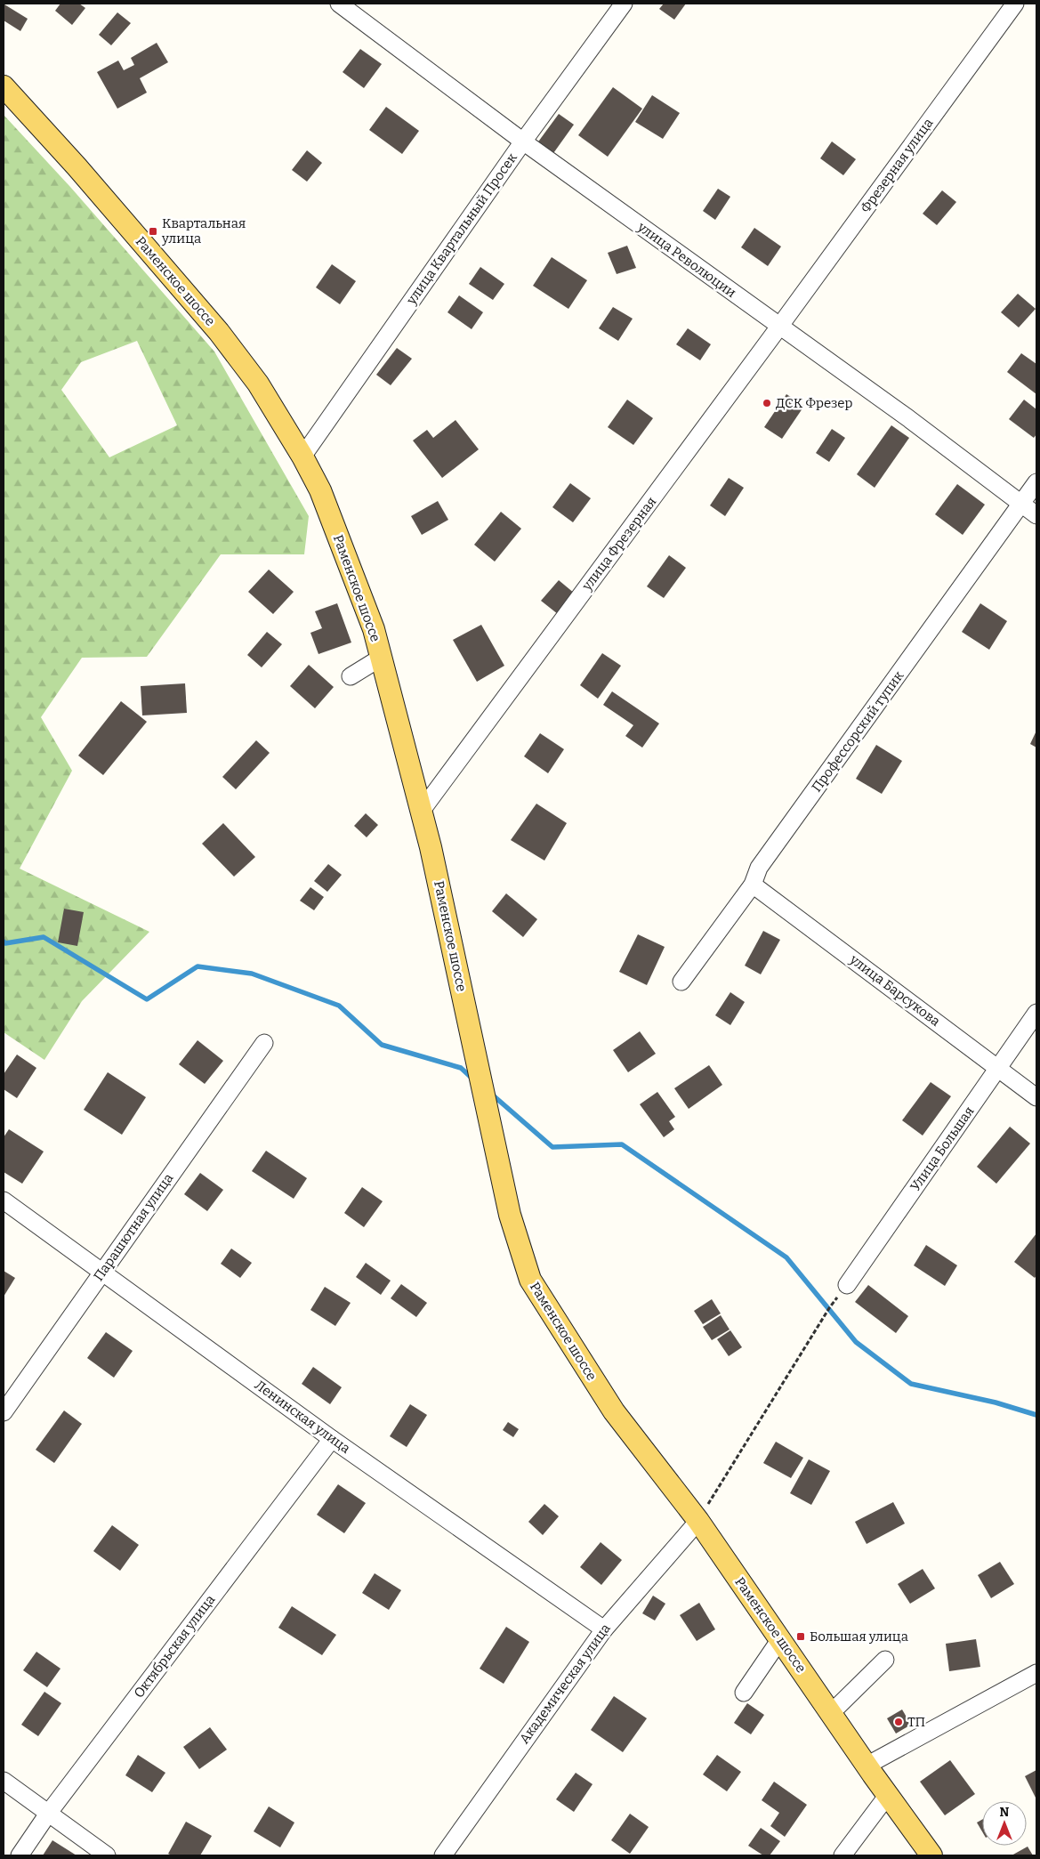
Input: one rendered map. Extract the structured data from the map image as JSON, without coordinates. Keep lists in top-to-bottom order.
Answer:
{
  "streets": {
    "main road": ["Раменское шоссе"],
    "street": [
      "Фрезерная улица",
      "улица Квартальный Просек",
      "улица Революции",
      "улица Фрезерная",
      "Профессорский тупик",
      "улица Барсукова",
      "Улица Большая",
      "Парашютная улица",
      "Ленинская улица",
      "Октябрьская улица",
      "Академическая улица"
    ]
  },
  "crossings": [
    ["Фрезерная улица", "улица Революции"],
    ["Фрезерная улица", "улица Фрезерная"],
    ["улица Квартальный Просек", "улица Революции"],
    ["улица Квартальный Просек", "Раменское шоссе"],
    ["улица Революции", "улица Фрезерная"],
    ["улица Революции", "Профессорский тупик"],
    ["Раменское шоссе", "улица Фрезерная"],
    ["Раменское шоссе", "Академическая улица"],
    ["Профессорский тупик", "улица Барсукова"],
    ["улица Барсукова", "Улица Большая"],
    ["Парашютная улица", "Ленинская улица"],
    ["Ленинская улица", "Октябрьская улица"],
    ["Ленинская улица", "Академическая улица"]
  ],
  "places": {
    "transit": ["Квартальная улица", "Большая улица"],
    "other": ["ДСК Фрезер", "ТП"]
  },
  "north": "top"
}
